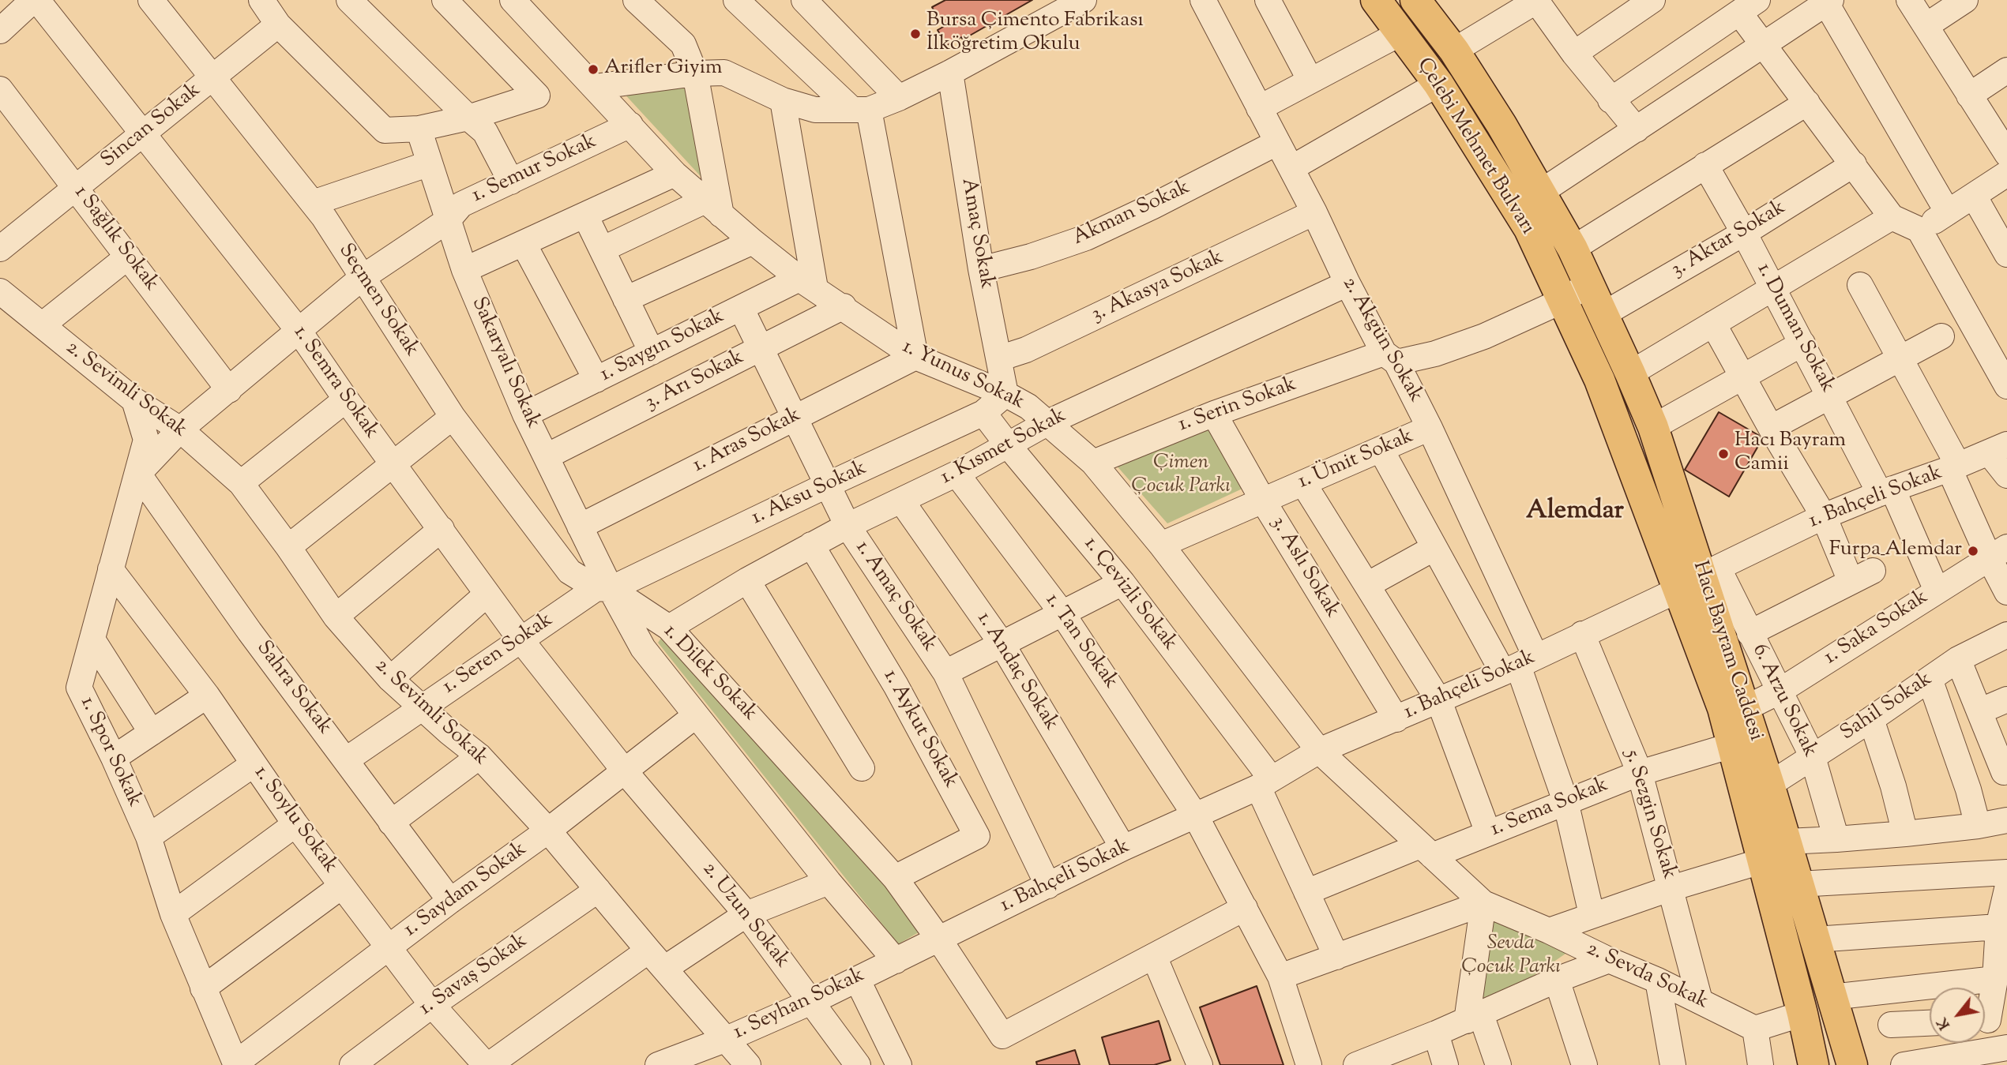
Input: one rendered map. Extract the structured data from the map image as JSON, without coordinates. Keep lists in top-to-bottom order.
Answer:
{
  "streets": {
    "main road": ["Çelebi Mehmet Bulvarı", "Hacı Bayram Caddesi"],
    "street": [
      "Sincan Sokak",
      "1. Semur Sokak",
      "Akman Sokak",
      "Amaç Sokak",
      "1 Sağlık Sokak",
      "3. Aktar Sokak",
      "3. Akasya Sokak",
      "Seçmen Sokak",
      "1. Duman Sokak",
      "2. Akgün Sokak",
      "1. Saygın Sokak",
      "Sakaryalı Sokak",
      "1. Yunus Sokak",
      "3. Arı Sokak",
      "1. Semra Sokak",
      "2. Sevimli Sokak",
      "1. Serin Sokak",
      "1. Aras Sokak",
      "1. Kısmet Sokak",
      "1. Ümit Sokak",
      "1. Aksu Sokak",
      "1. Bahçeli Sokak",
      "3. Aslı Sokak",
      "1. Çevizli Sokak",
      "1. Amaç Sokak",
      "1. Saka Sokak",
      "1. Tan Sokak",
      "1. Seren Sokak",
      "1. Andaç Sokak",
      "1. Dilek Sokak",
      "Sahra Sokak",
      "6. Arzu Sokak",
      "Sahil Sokak",
      "1. Aykut Sokak",
      "1. Spor Sokak",
      "1. Sema Sokak",
      "5. Sezgin Sokak",
      "1. Soylu Sokak",
      "1. Saydam Sokak",
      "2. Uzun Sokak",
      "1. Savaş Sokak",
      "2. Sevda Sokak",
      "1. Seyhan Sokak"
    ]
  },
  "crossings": [
    ["Sincan Sokak", "1 Sağlık Sokak"],
    ["Sincan Sokak", "Seçmen Sokak"],
    ["Sincan Sokak", "1. Semra Sokak"],
    ["Çelebi Mehmet Bulvarı", "1. Serin Sokak"],
    ["Çelebi Mehmet Bulvarı", "Hacı Bayram Caddesi"],
    ["1. Semur Sokak", "1 Sağlık Sokak"],
    ["1. Semur Sokak", "Seçmen Sokak"],
    ["1. Semur Sokak", "Sakaryalı Sokak"],
    ["1. Semur Sokak", "1. Yunus Sokak"],
    ["1. Semur Sokak", "1. Semra Sokak"],
    ["1. Semur Sokak", "2. Sevimli Sokak"],
    ["1. Semur Sokak", "Sahra Sokak"],
    ["1. Semur Sokak", "1. Spor Sokak"],
    ["Akman Sokak", "Amaç Sokak"],
    ["Akman Sokak", "2. Akgün Sokak"],
    ["Amaç Sokak", "3. Akasya Sokak"],
    ["Amaç Sokak", "1. Yunus Sokak"],
    ["Amaç Sokak", "1. Aksu Sokak"],
    ["3. Aktar Sokak", "1. Duman Sokak"],
    ["3. Aktar Sokak", "Hacı Bayram Caddesi"],
    ["3. Akasya Sokak", "2. Akgün Sokak"],
    ["Seçmen Sokak", "Sakaryalı Sokak"],
    ["Seçmen Sokak", "1. Aksu Sokak"],
    ["Seçmen Sokak", "1. Seren Sokak"],
    ["Seçmen Sokak", "1. Dilek Sokak"],
    ["1. Duman Sokak", "1. Bahçeli Sokak"],
    ["1. Duman Sokak", "1. Saka Sokak"],
    ["2. Akgün Sokak", "1. Serin Sokak"],
    ["2. Akgün Sokak", "1. Kısmet Sokak"],
    ["2. Akgün Sokak", "1. Ümit Sokak"],
    ["2. Akgün Sokak", "1. Bahçeli Sokak"],
    ["1. Saygın Sokak", "Sakaryalı Sokak"],
    ["1. Saygın Sokak", "1. Yunus Sokak"],
    ["1. Saygın Sokak", "1. Amaç Sokak"],
    ["Sakaryalı Sokak", "3. Arı Sokak"],
    ["Sakaryalı Sokak", "1. Aras Sokak"],
    ["Sakaryalı Sokak", "1. Aksu Sokak"],
    ["Sakaryalı Sokak", "1. Seren Sokak"],
    ["Sakaryalı Sokak", "1. Dilek Sokak"],
    ["1. Yunus Sokak", "3. Arı Sokak"],
    ["1. Yunus Sokak", "1. Serin Sokak"],
    ["1. Yunus Sokak", "1. Aras Sokak"],
    ["1. Yunus Sokak", "1. Kısmet Sokak"],
    ["1. Yunus Sokak", "1. Ümit Sokak"],
    ["1. Yunus Sokak", "1. Aksu Sokak"],
    ["1. Yunus Sokak", "1. Bahçeli Sokak"],
    ["1. Yunus Sokak", "2. Sevda Sokak"],
    ["3. Arı Sokak", "1. Amaç Sokak"],
    ["1. Semra Sokak", "1. Seren Sokak"],
    ["1. Semra Sokak", "1. Saydam Sokak"],
    ["1. Semra Sokak", "2. Uzun Sokak"],
    ["2. Sevimli Sokak", "1. Seren Sokak"],
    ["2. Sevimli Sokak", "1. Spor Sokak"],
    ["2. Sevimli Sokak", "1. Saydam Sokak"],
    ["2. Sevimli Sokak", "1. Savaş Sokak"],
    ["2. Sevimli Sokak", "1. Seyhan Sokak"],
    ["1. Serin Sokak", "3. Aslı Sokak"],
    ["1. Serin Sokak", "Hacı Bayram Caddesi"],
    ["1. Aras Sokak", "1. Amaç Sokak"],
    ["1. Kısmet Sokak", "1. Çevizli Sokak"],
    ["1. Kısmet Sokak", "1. Amaç Sokak"],
    ["1. Kısmet Sokak", "1. Tan Sokak"],
    ["1. Kısmet Sokak", "1. Andaç Sokak"],
    ["1. Kısmet Sokak", "1. Dilek Sokak"],
    ["1. Kısmet Sokak", "1. Aykut Sokak"],
    ["1. Ümit Sokak", "3. Aslı Sokak"],
    ["1. Aksu Sokak", "1. Çevizli Sokak"],
    ["1. Aksu Sokak", "1. Amaç Sokak"],
    ["1. Aksu Sokak", "1. Seren Sokak"],
    ["1. Aksu Sokak", "1. Dilek Sokak"],
    ["1. Bahçeli Sokak", "3. Aslı Sokak"],
    ["1. Bahçeli Sokak", "1. Çevizli Sokak"],
    ["1. Bahçeli Sokak", "1. Amaç Sokak"],
    ["1. Bahçeli Sokak", "1. Tan Sokak"],
    ["1. Bahçeli Sokak", "Hacı Bayram Caddesi"],
    ["1. Bahçeli Sokak", "1. Andaç Sokak"],
    ["1. Bahçeli Sokak", "1. Dilek Sokak"],
    ["1. Bahçeli Sokak", "6. Arzu Sokak"],
    ["1. Bahçeli Sokak", "5. Sezgin Sokak"],
    ["1. Bahçeli Sokak", "2. Sevda Sokak"],
    ["1. Bahçeli Sokak", "1. Seyhan Sokak"],
    ["1. Çevizli Sokak", "1. Sema Sokak"],
    ["1. Saka Sokak", "Hacı Bayram Caddesi"],
    ["1. Saka Sokak", "6. Arzu Sokak"],
    ["Hacı Bayram Caddesi", "6. Arzu Sokak"],
    ["Hacı Bayram Caddesi", "Sahil Sokak"],
    ["Hacı Bayram Caddesi", "1. Sema Sokak"],
    ["1. Seren Sokak", "1. Dilek Sokak"],
    ["1. Seren Sokak", "Sahra Sokak"],
    ["1. Dilek Sokak", "1. Aykut Sokak"],
    ["1. Dilek Sokak", "1. Saydam Sokak"],
    ["1. Dilek Sokak", "1. Seyhan Sokak"],
    ["Sahra Sokak", "1. Spor Sokak"],
    ["Sahra Sokak", "1. Saydam Sokak"],
    ["6. Arzu Sokak", "Sahil Sokak"],
    ["1. Spor Sokak", "1. Soylu Sokak"],
    ["1. Spor Sokak", "1. Saydam Sokak"],
    ["1. Sema Sokak", "5. Sezgin Sokak"],
    ["1. Sema Sokak", "2. Sevda Sokak"],
    ["5. Sezgin Sokak", "2. Sevda Sokak"],
    ["1. Soylu Sokak", "1. Saydam Sokak"],
    ["1. Soylu Sokak", "1. Savaş Sokak"],
    ["1. Saydam Sokak", "2. Uzun Sokak"],
    ["2. Uzun Sokak", "1. Seyhan Sokak"]
  ],
  "districts": ["Alemdar"],
  "parks": ["Çimen Çocuk Parkı", "Sevda Çocuk Parkı"],
  "places": [
    "Bursa Çimento Fabrikası İlköğretim Okulu",
    "Arifler Giyim",
    "Hacı Bayram Camii",
    "Furpa_Alemdar"
  ],
  "north": "bottom left"
}
